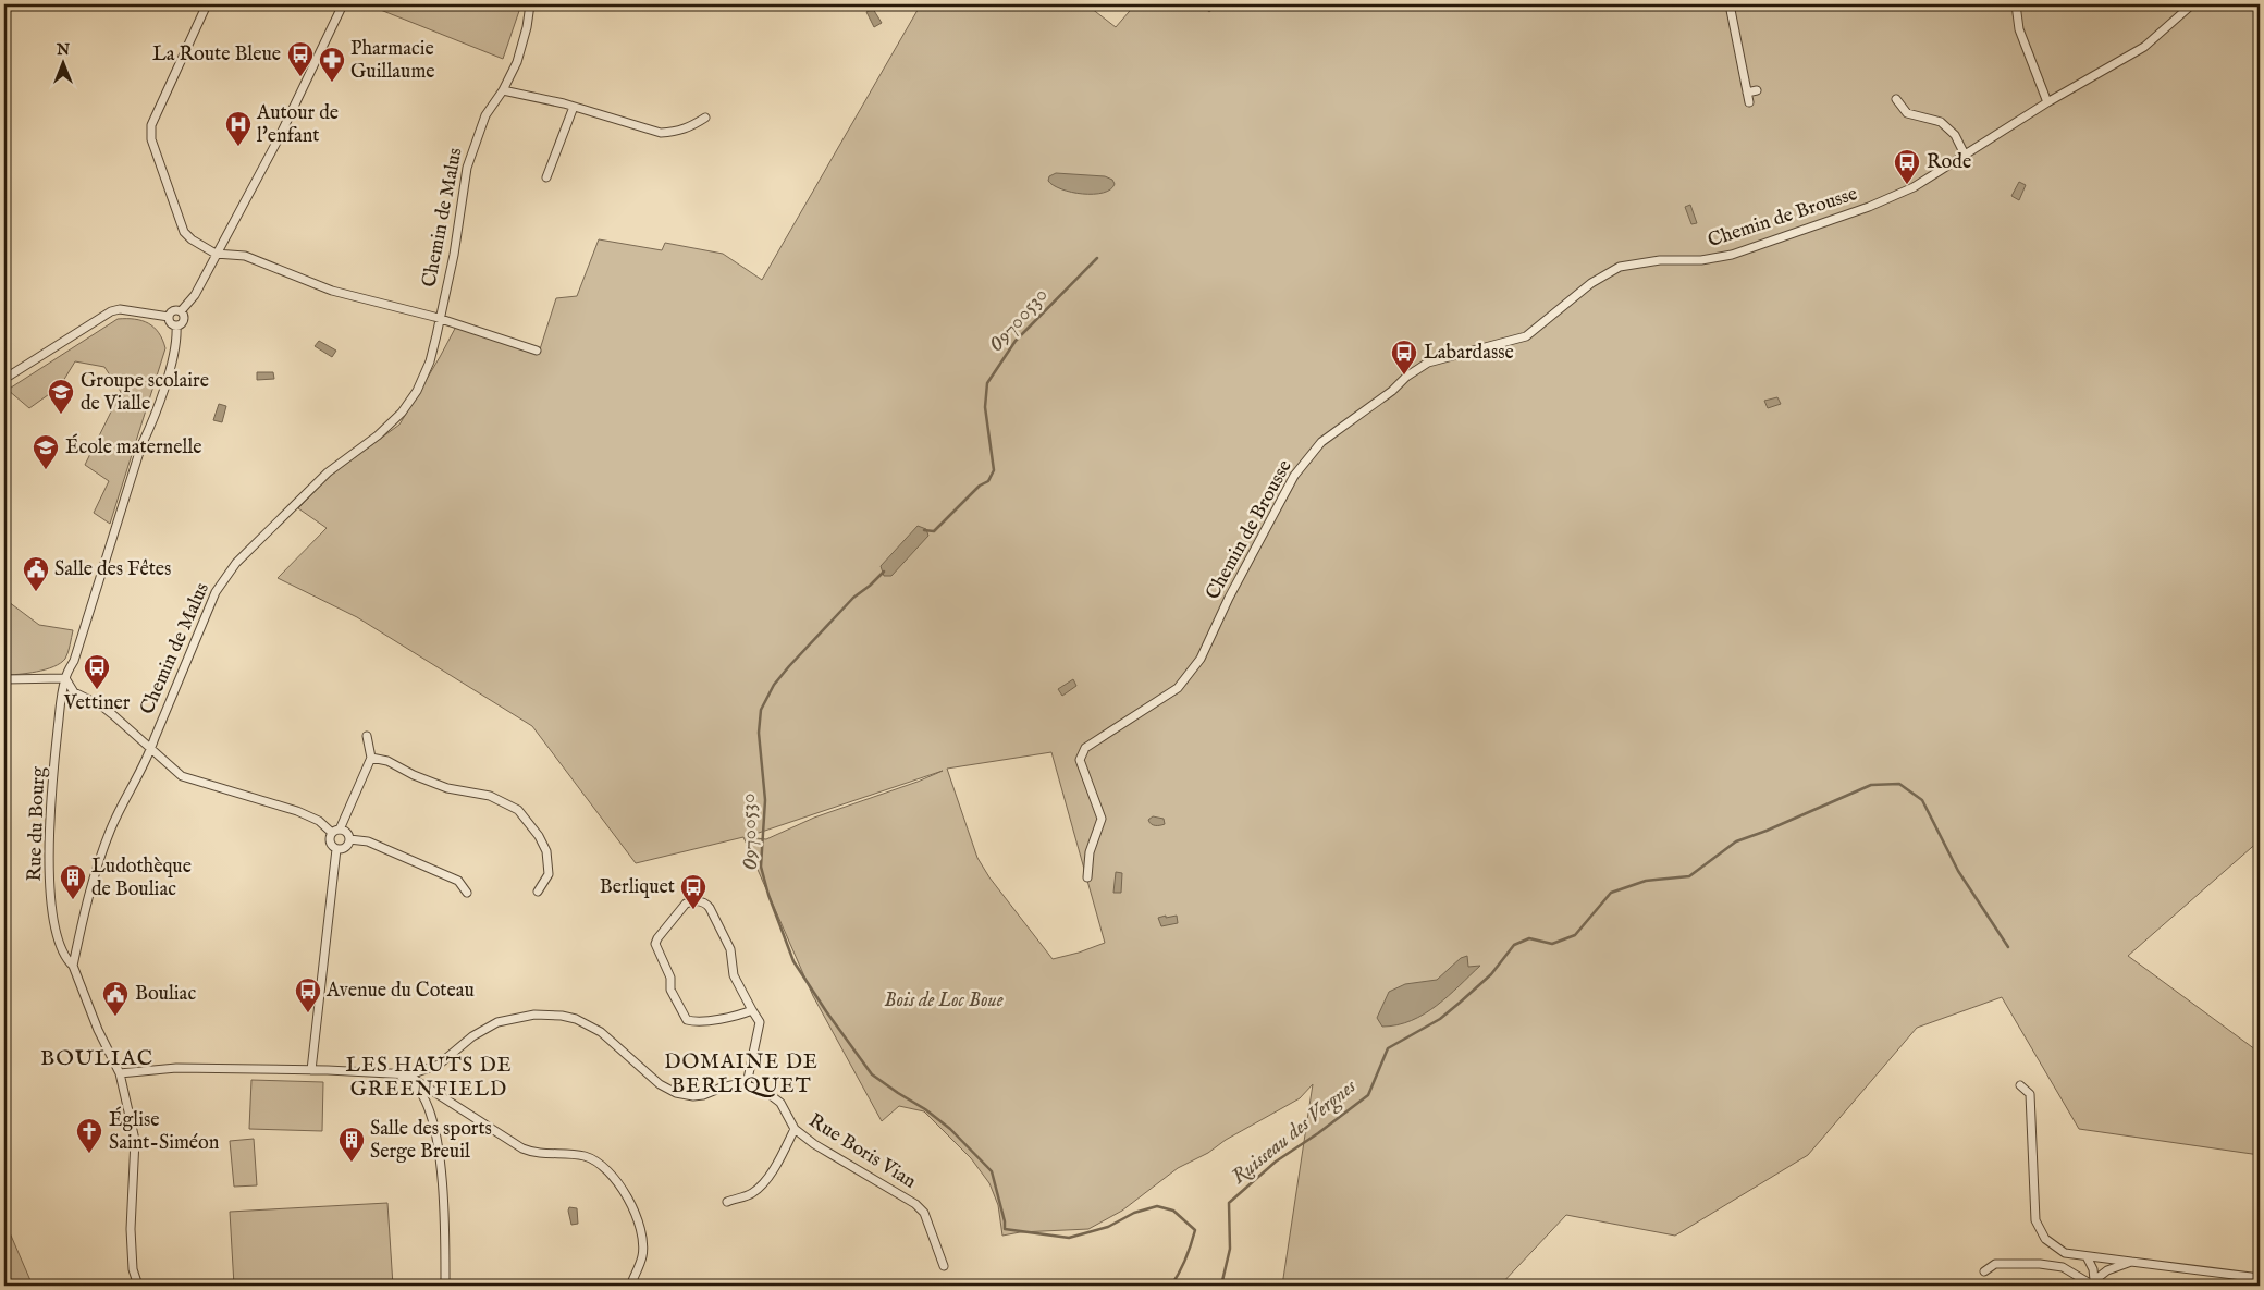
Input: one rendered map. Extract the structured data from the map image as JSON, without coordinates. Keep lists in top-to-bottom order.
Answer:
{
  "streets": {
    "street": [
      "Chemin de Malus",
      "Chemin de Brousse",
      "Rue du Bourg",
      "Rue Boris Vian"
    ]
  },
  "crossings": [
    ["Chemin de Malus", "Rue du Bourg"]
  ],
  "districts": ["BOULIAC", "DOMAINE DE BERLIQUET", "LES HAUTS DE GREENFIELD"],
  "water": ["O9700530", "Ruisseau des Vergnes"],
  "parks": ["Bois de Loc Boue"],
  "places": {
    "bus stop": [
      "La Route Bleue",
      "Rode",
      "Labardasse",
      "Vettiner",
      "Berliquet",
      "Avenue du Coteau"
    ],
    "pharmacy": ["Pharmacie Guillaume"],
    "hospital": ["Autour de l'enfant"],
    "school or university": ["Groupe scolaire de Vialle", "École maternelle"],
    "public building": ["Salle des Fêtes", "Bouliac"],
    "building": ["Ludothèque de Bouliac", "Salle des sports Serge Breuil"],
    "church": ["Église Saint-Siméon"]
  },
  "north": "top"
}
